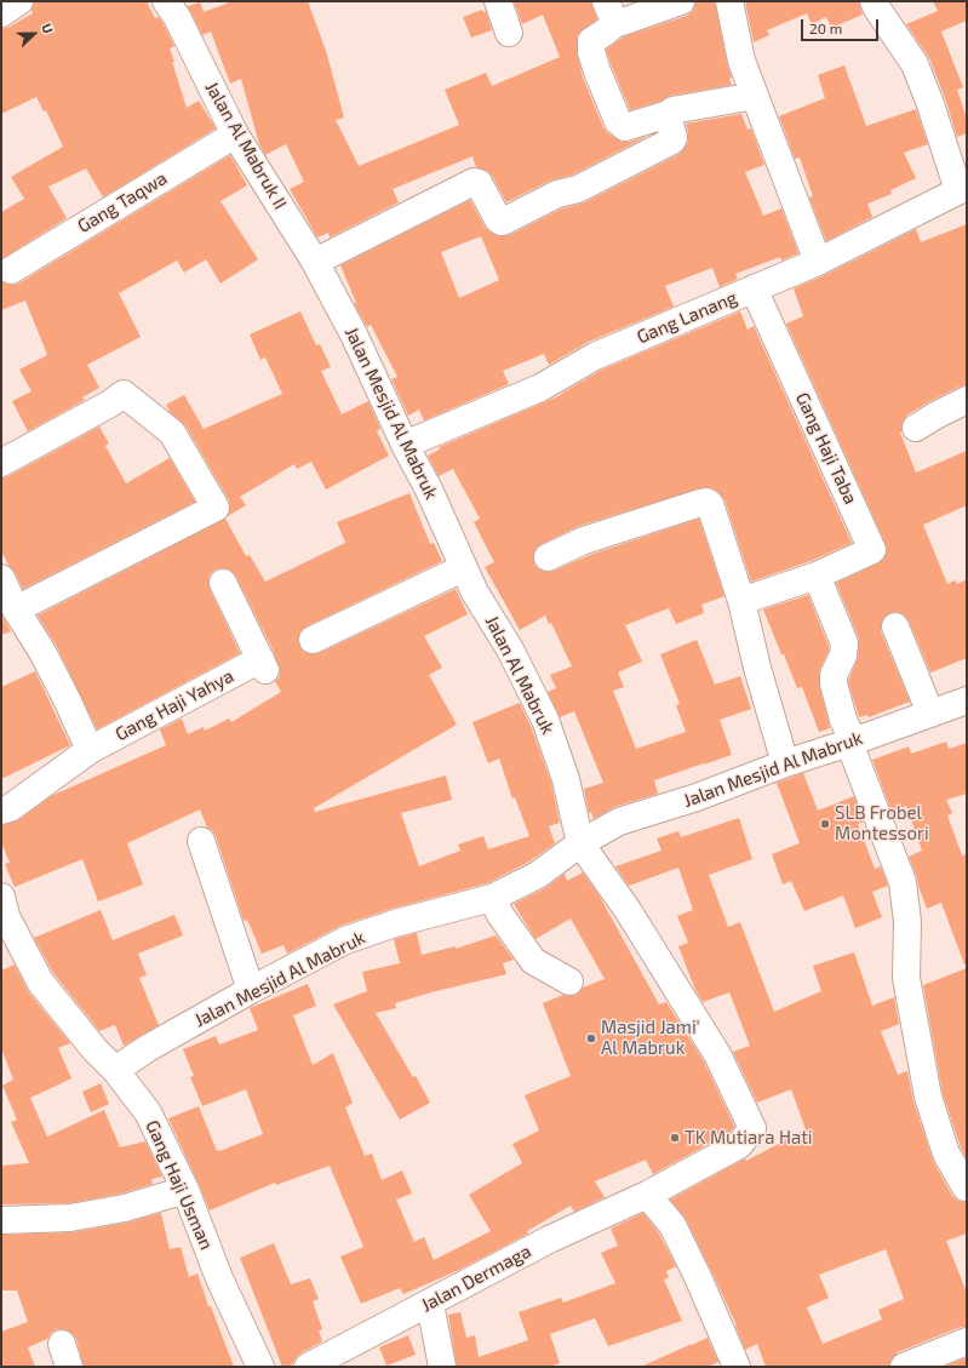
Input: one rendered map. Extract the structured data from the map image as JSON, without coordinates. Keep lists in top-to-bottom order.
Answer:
{
  "streets": {
    "street": [
      "Jalan Al Mabruk II",
      "Gang Taqwa",
      "Gang Lanang",
      "Jalan Mesjid Al Mabruk",
      "Gang Haji Taba",
      "Jalan Al Mabruk",
      "Gang Haji Yahya",
      "Gang Haji Usman",
      "Jalan Dermaga"
    ]
  },
  "crossings": [
    ["Jalan Al Mabruk II", "Gang Taqwa"],
    ["Jalan Al Mabruk II", "Jalan Mesjid Al Mabruk"],
    ["Gang Lanang", "Jalan Mesjid Al Mabruk"],
    ["Gang Lanang", "Gang Haji Taba"],
    ["Jalan Mesjid Al Mabruk", "Jalan Al Mabruk"],
    ["Jalan Mesjid Al Mabruk", "Gang Haji Usman"]
  ],
  "places": ["SLB Frobel Montessori", "Masjid Jami' Al Mabruk", "TK Mutiara Hati"],
  "scale_bar": "20 m",
  "north": "right"
}
